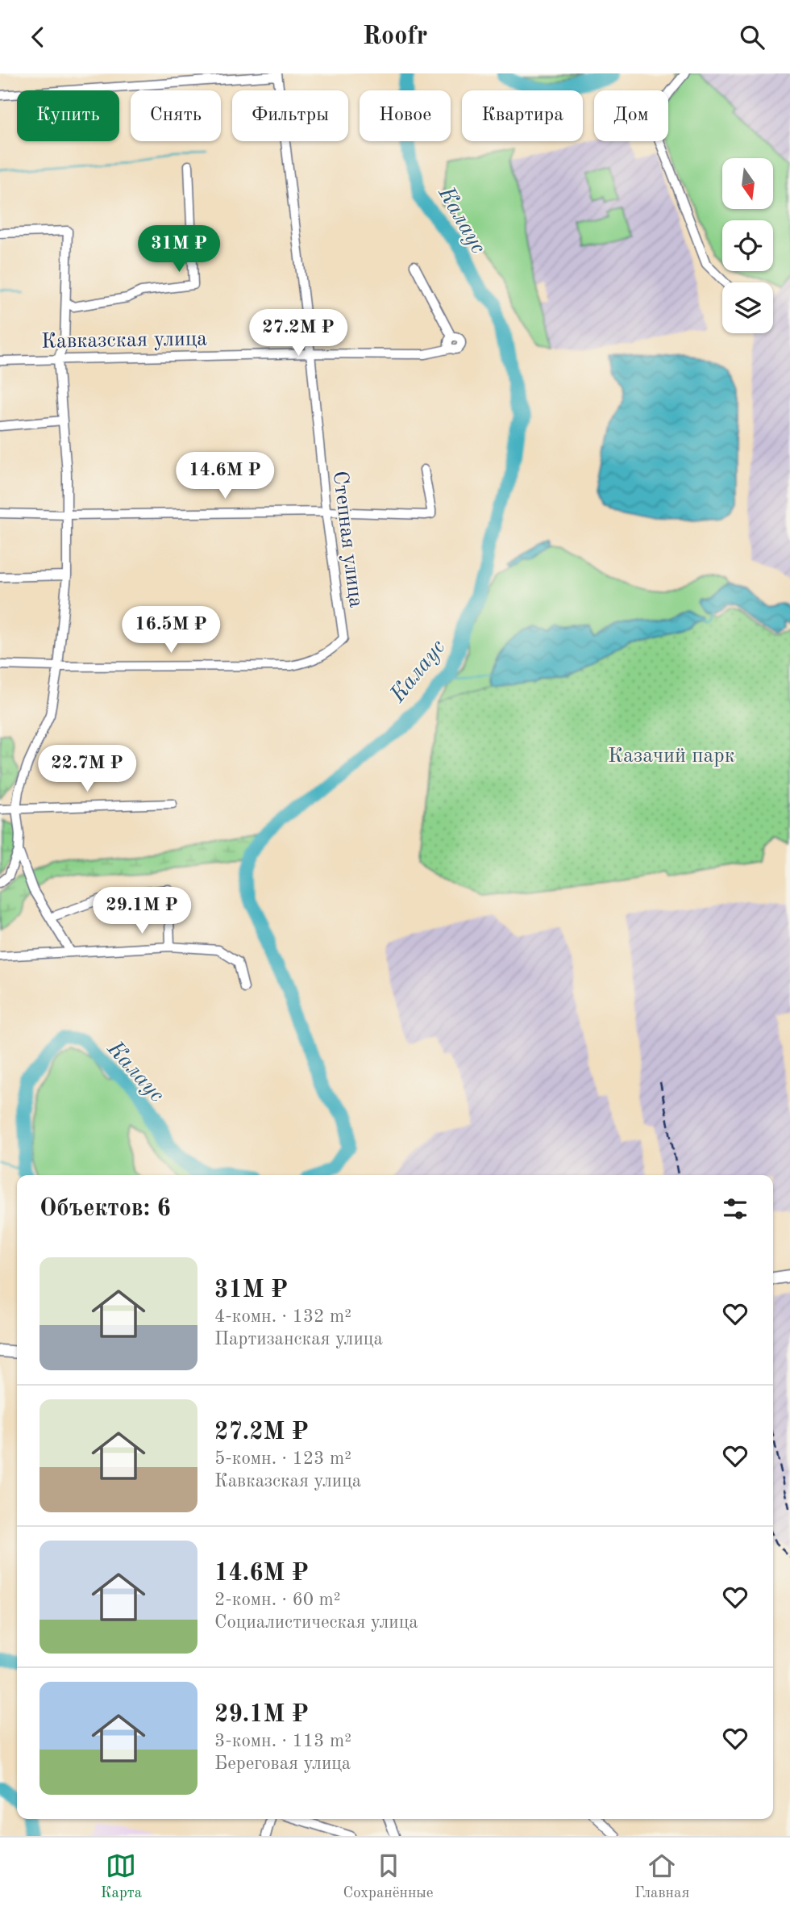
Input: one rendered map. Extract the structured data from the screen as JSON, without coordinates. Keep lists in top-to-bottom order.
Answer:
{
  "streets": {
    "street": ["Кавказская улица", "Степная улица"]
  },
  "crossings": [
    ["Кавказская улица", "Степная улица"]
  ],
  "water": ["Калаус"],
  "parks": ["Казачий парк"],
  "north": "bottom",
  "page": {
    "header": "Roofr",
    "chip": [
      "Купить",
      "Снять",
      "Фильтры",
      "Новое",
      "Квартира",
      "Дом"
    ],
    "price": [
      "31M ₽",
      "27.2M ₽",
      "14.6M ₽",
      "16.5M ₽",
      "22.7M ₽",
      "29.1M ₽"
    ],
    "heading": "Объектов: 6",
    "list": [
      {
        "name": "31M ₽",
        "note": "4-комн. · 132 m² · Партизанская улица"
      },
      {
        "name": "27.2M ₽",
        "note": "5-комн. · 123 m² · Кавказская улица"
      },
      {
        "name": "14.6M ₽",
        "note": "2-комн. · 60 m² · Социалистическая улица"
      },
      {
        "name": "29.1M ₽",
        "note": "3-комн. · 113 m² · Береговая улица"
      }
    ],
    "tabs": ["Карта", "Сохранённые", "Главная"]
  }
}
